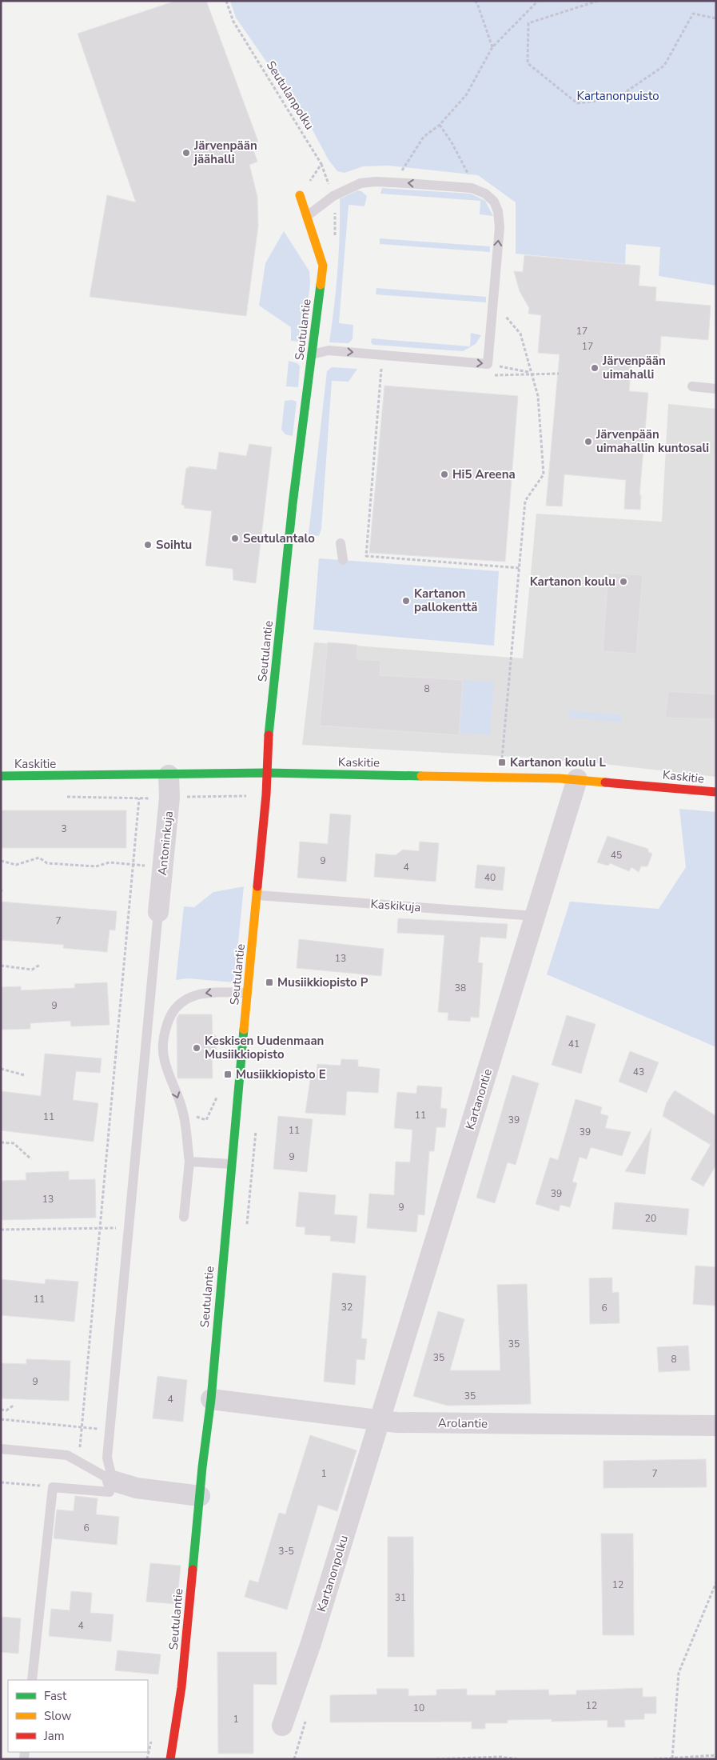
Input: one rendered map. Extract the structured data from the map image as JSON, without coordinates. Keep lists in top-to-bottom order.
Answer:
{
  "streets": {
    "street": [
      "Seutulantie",
      "Kaskitie",
      "Antoninkuja",
      "Kartanontie",
      "Arolantie",
      "Kartanonpolku"
    ],
    "lane": ["Kaskikuja"],
    "path": ["Seutulanpolku"]
  },
  "crossings": [
    ["Seutulanpolku", "Seutulantie"],
    ["Seutulantie", "Kaskitie"],
    ["Seutulantie", "Kaskikuja"],
    ["Seutulantie", "Arolantie"],
    ["Kaskitie", "Antoninkuja"],
    ["Kaskitie", "Kartanontie"],
    ["Kaskikuja", "Kartanontie"],
    ["Kartanontie", "Arolantie"],
    ["Kartanontie", "Kartanonpolku"],
    ["Arolantie", "Kartanonpolku"]
  ],
  "parks": ["Kartanonpuisto"],
  "places": {
    "other": [
      "Järvenpään jäähalli",
      "Järvenpään uimahalli",
      "Järvenpään uimahallin kuntosali",
      "Hi5 Areena",
      "Seutulantalo",
      "Soihtu",
      "Kartanon koulu",
      "Kartanon pallokenttä",
      "Keskisen Uudenmaan Musiikkiopisto"
    ],
    "transit": ["Kartanon koulu L", "Musiikkiopisto P", "Musiikkiopisto E"]
  },
  "house_numbers": [
    "17",
    "17",
    "8",
    "3",
    "45",
    "9",
    "4",
    "40",
    "7",
    "13",
    "38",
    "9",
    "41",
    "43",
    "11",
    "11",
    "39",
    "11",
    "39",
    "9",
    "39",
    "13",
    "9",
    "20",
    "11",
    "32",
    "6",
    "35",
    "35",
    "8",
    "9",
    "35",
    "4",
    "1",
    "7",
    "6",
    "3-5",
    "12",
    "31",
    "4",
    "12",
    "10",
    "1"
  ],
  "legend": ["Fast", "Slow", "Jam"]
}
